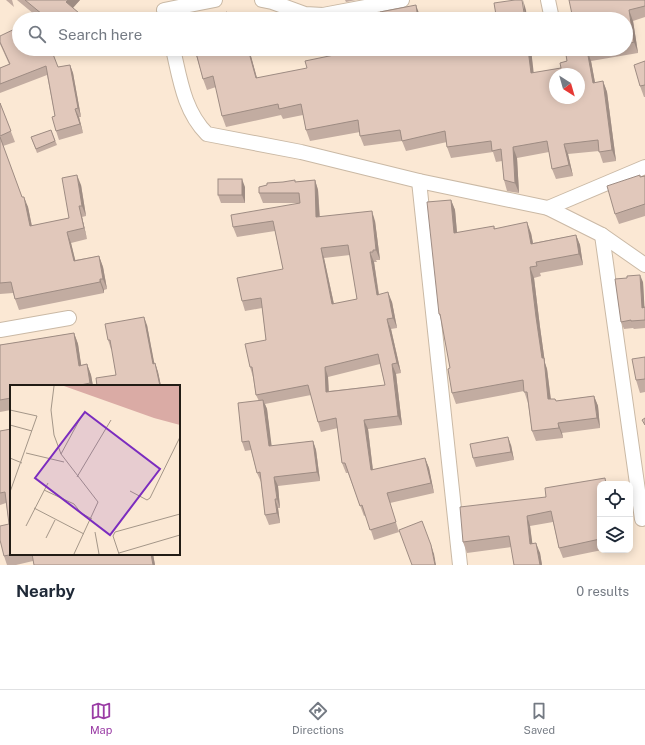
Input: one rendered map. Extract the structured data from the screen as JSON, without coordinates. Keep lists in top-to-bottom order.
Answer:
{
  "north": "bottom right",
  "page": {
    "search": "Search here",
    "heading": ["Nearby", "0 results"],
    "nav": ["Map", "Directions", "Saved"]
  }
}
